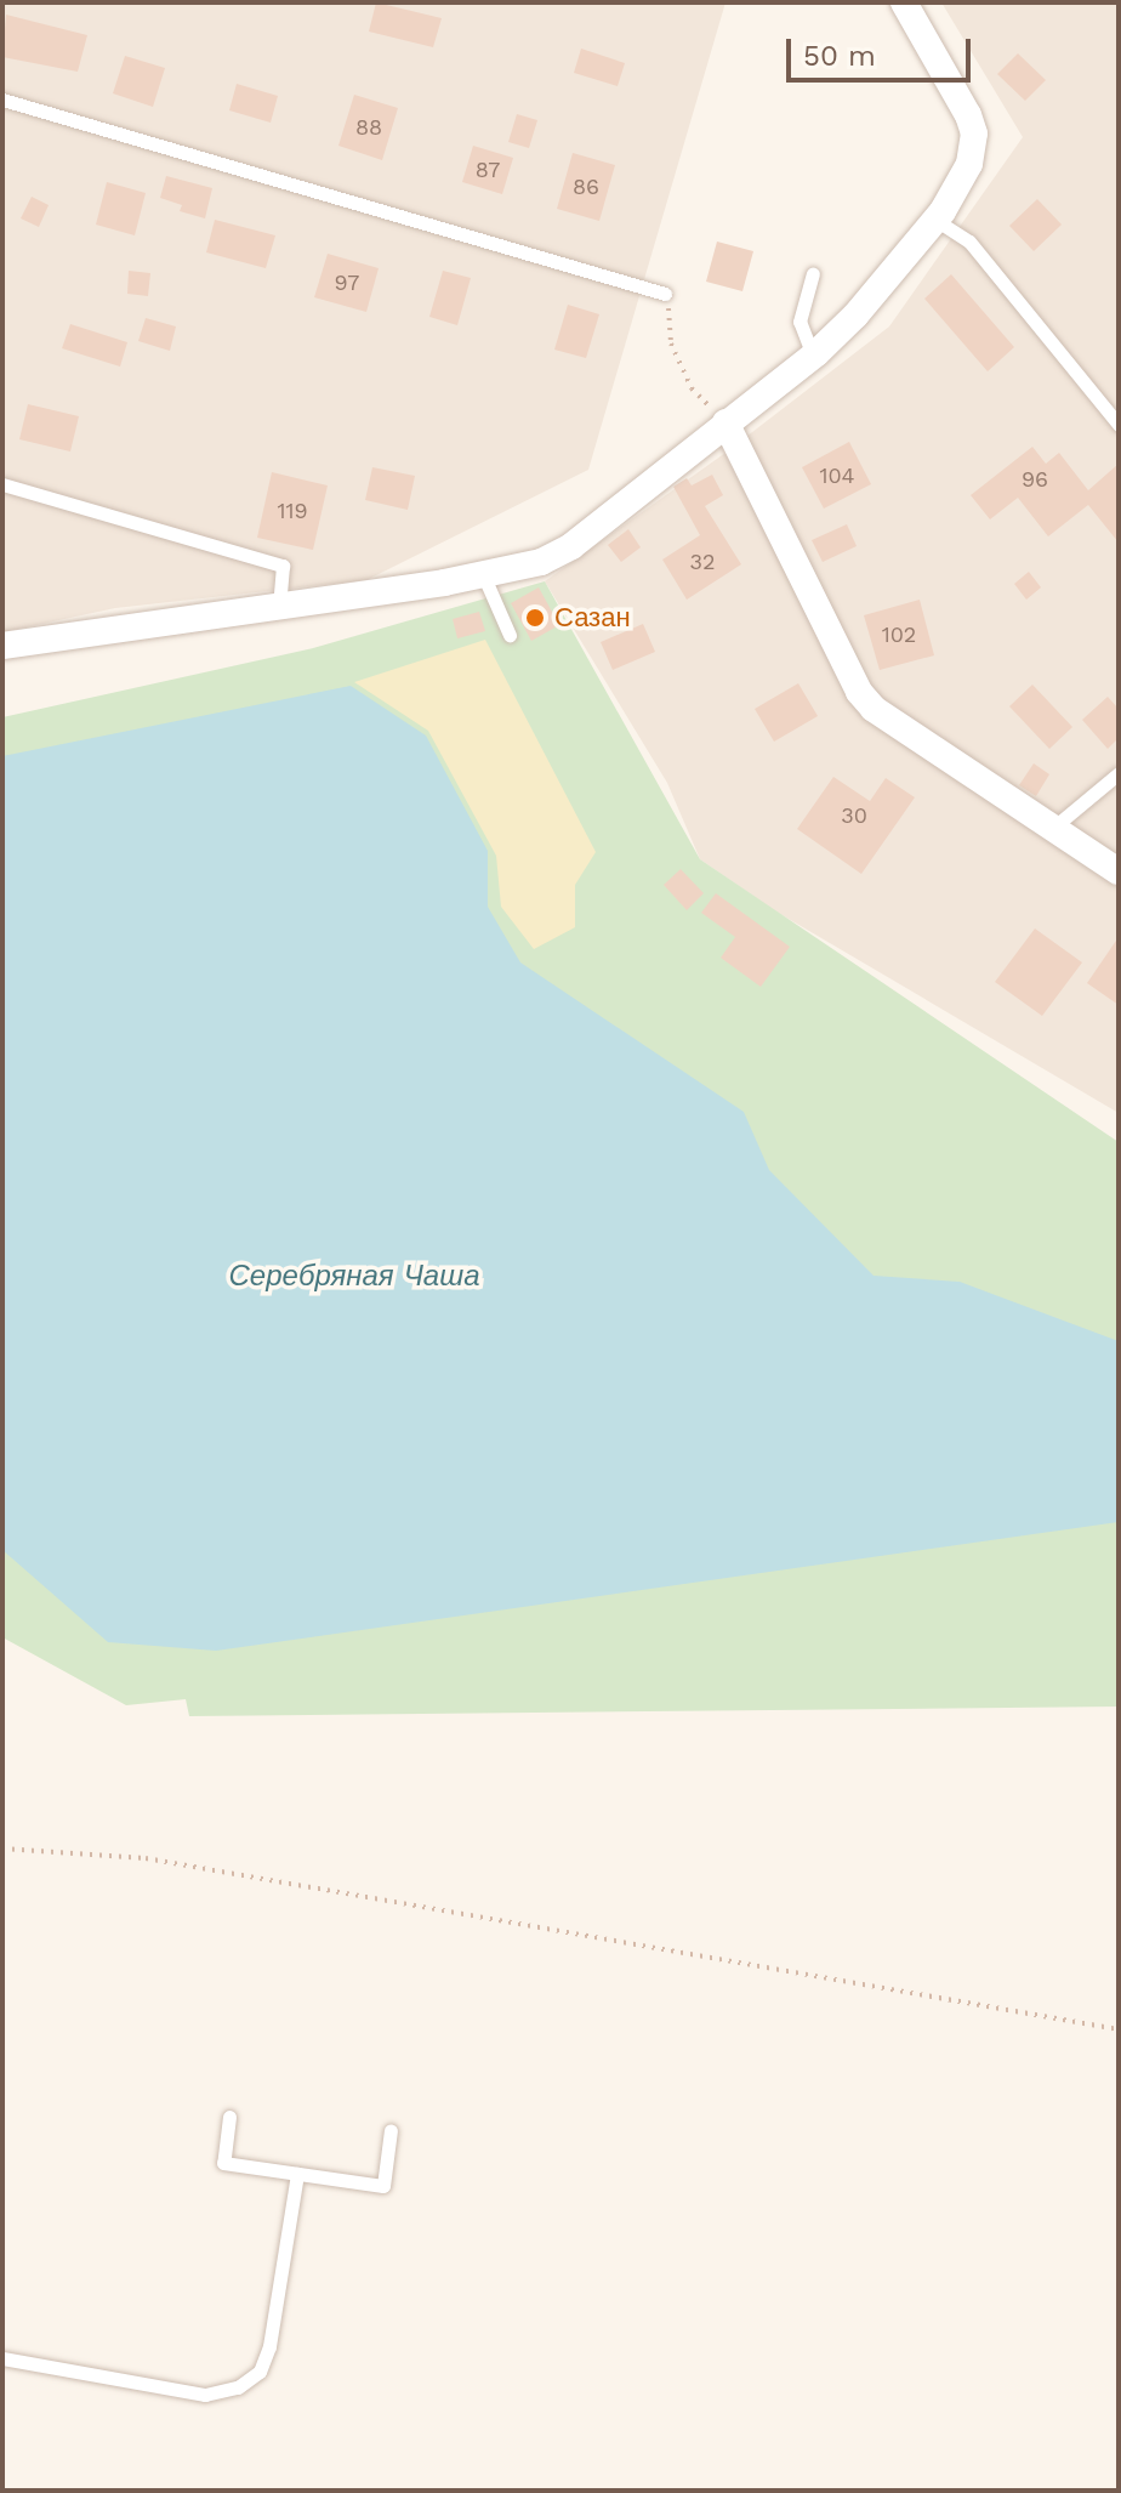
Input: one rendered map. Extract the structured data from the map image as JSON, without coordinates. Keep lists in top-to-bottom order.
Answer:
{
  "water": ["Серебряная Чаша"],
  "places": ["Сазан"],
  "house_numbers": [
    "88",
    "87",
    "86",
    "97",
    "104",
    "96",
    "119",
    "32",
    "102",
    "30"
  ],
  "scale_bar": "50 m"
}
